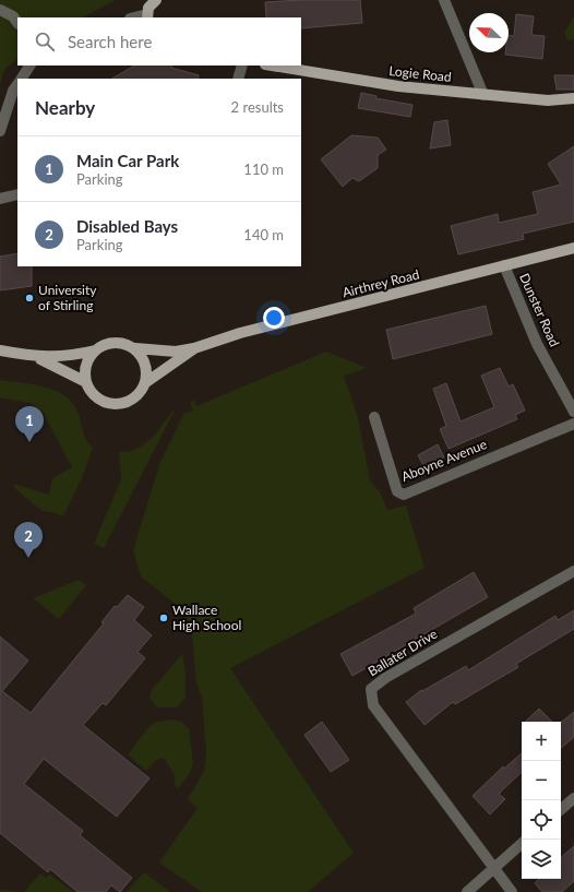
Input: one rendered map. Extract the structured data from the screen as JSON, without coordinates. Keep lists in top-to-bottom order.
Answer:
{
  "streets": {
    "main road": ["Logie Road", "Airthrey Road"],
    "street": ["Dunster Road", "Aboyne Avenue", "Ballater Drive"]
  },
  "crossings": [
    ["Airthrey Road", "Dunster Road"]
  ],
  "places": ["University of Stirling", "Wallace High School"],
  "north": "top left",
  "page": {
    "search": "Search here",
    "heading": ["Nearby", "2 results"],
    "list": [
      {
        "mark": "1",
        "name": "Main Car Park",
        "note": "Parking",
        "value": "110 m"
      },
      {
        "mark": "2",
        "name": "Disabled Bays",
        "note": "Parking",
        "value": "140 m"
      }
    ],
    "pins": ["1", "2"],
    "map_buttons": ["+", "−"]
  }
}
